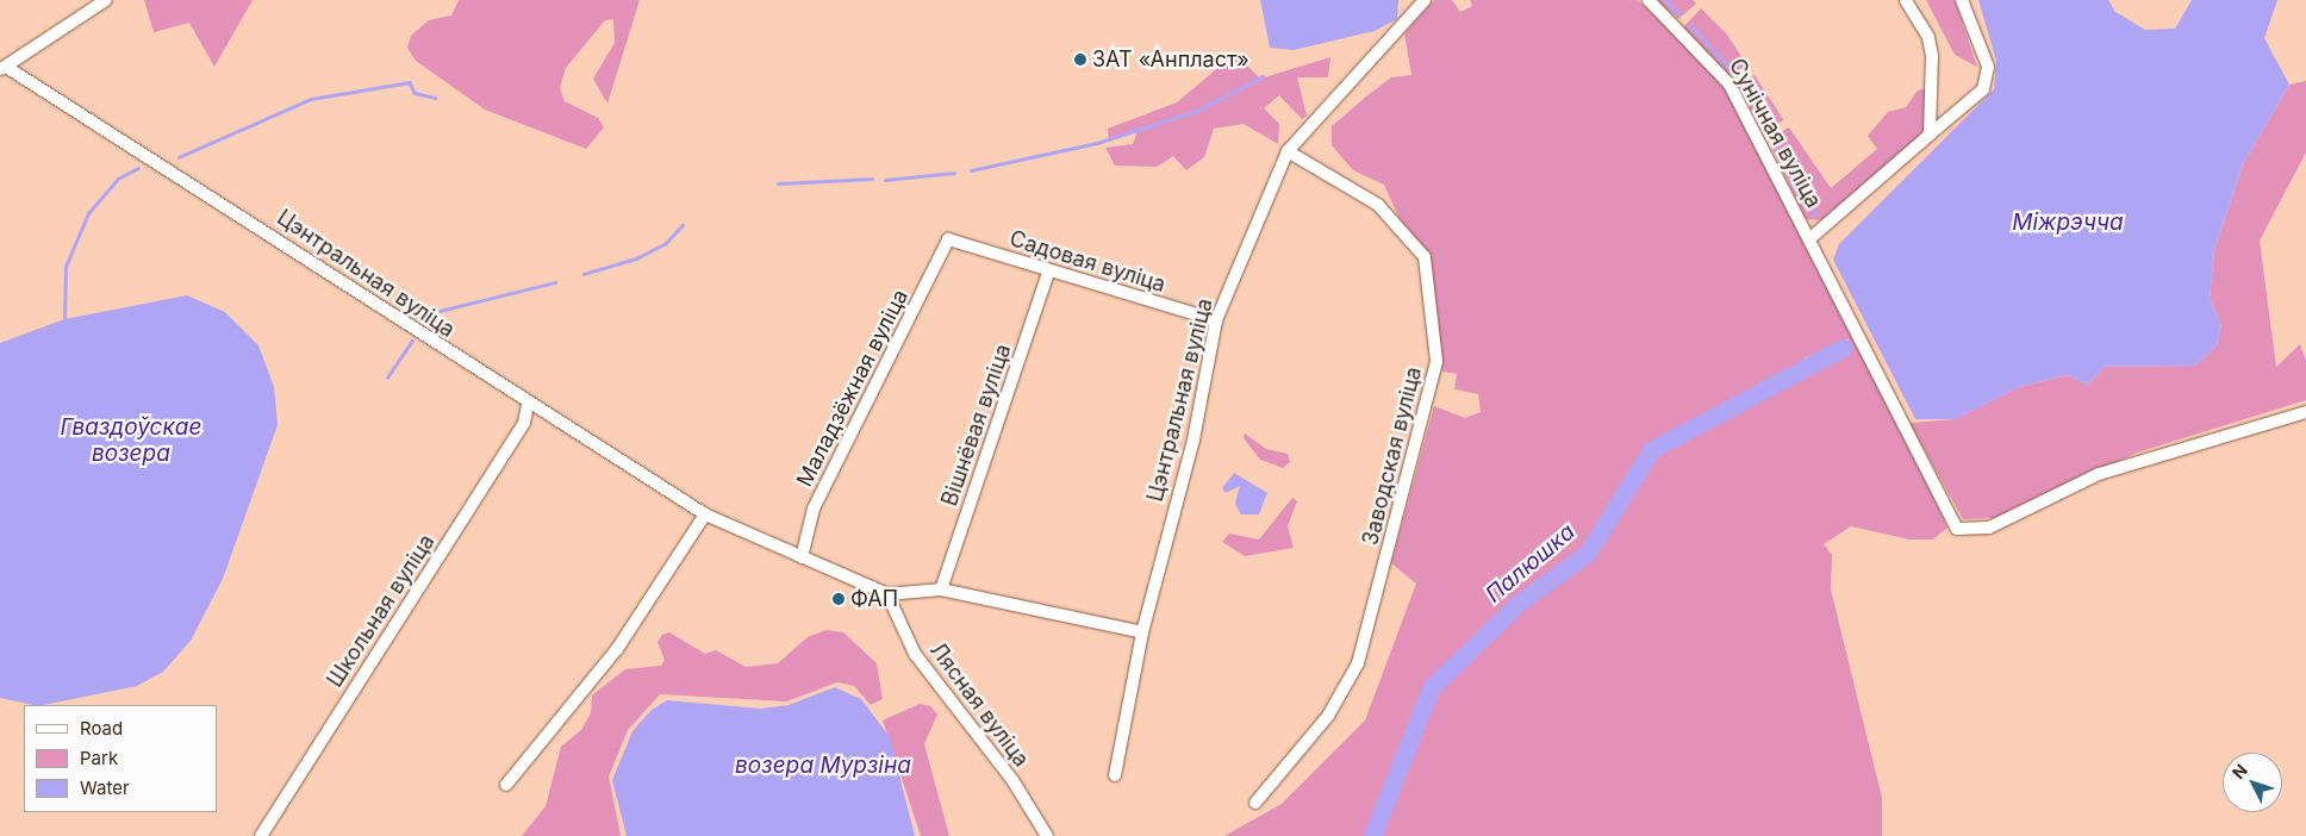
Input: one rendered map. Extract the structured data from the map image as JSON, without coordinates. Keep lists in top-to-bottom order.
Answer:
{
  "streets": {
    "street": [
      "Сунічная вуліца",
      "Садовая вуліца",
      "Цэнтральная вуліца",
      "Маладзёжная вуліца",
      "Вішнёвая вуліца",
      "Заводская вуліца",
      "Школьная вуліца",
      "Лясная вуліца"
    ]
  },
  "crossings": [
    ["Садовая вуліца", "Цэнтральная вуліца"],
    ["Садовая вуліца", "Маладзёжная вуліца"],
    ["Садовая вуліца", "Вішнёвая вуліца"],
    ["Цэнтральная вуліца", "Маладзёжная вуліца"],
    ["Цэнтральная вуліца", "Вішнёвая вуліца"],
    ["Цэнтральная вуліца", "Заводская вуліца"],
    ["Цэнтральная вуліца", "Школьная вуліца"],
    ["Цэнтральная вуліца", "Лясная вуліца"]
  ],
  "water": [
    "Міжрэчча",
    "Гваздоўскае возера",
    "Палюшка",
    "возера Мурзіна"
  ],
  "places": ["ЗАТ «Анпласт»", "ФАП"],
  "legend": ["Road", "Park", "Water"],
  "north": "top left"
}
